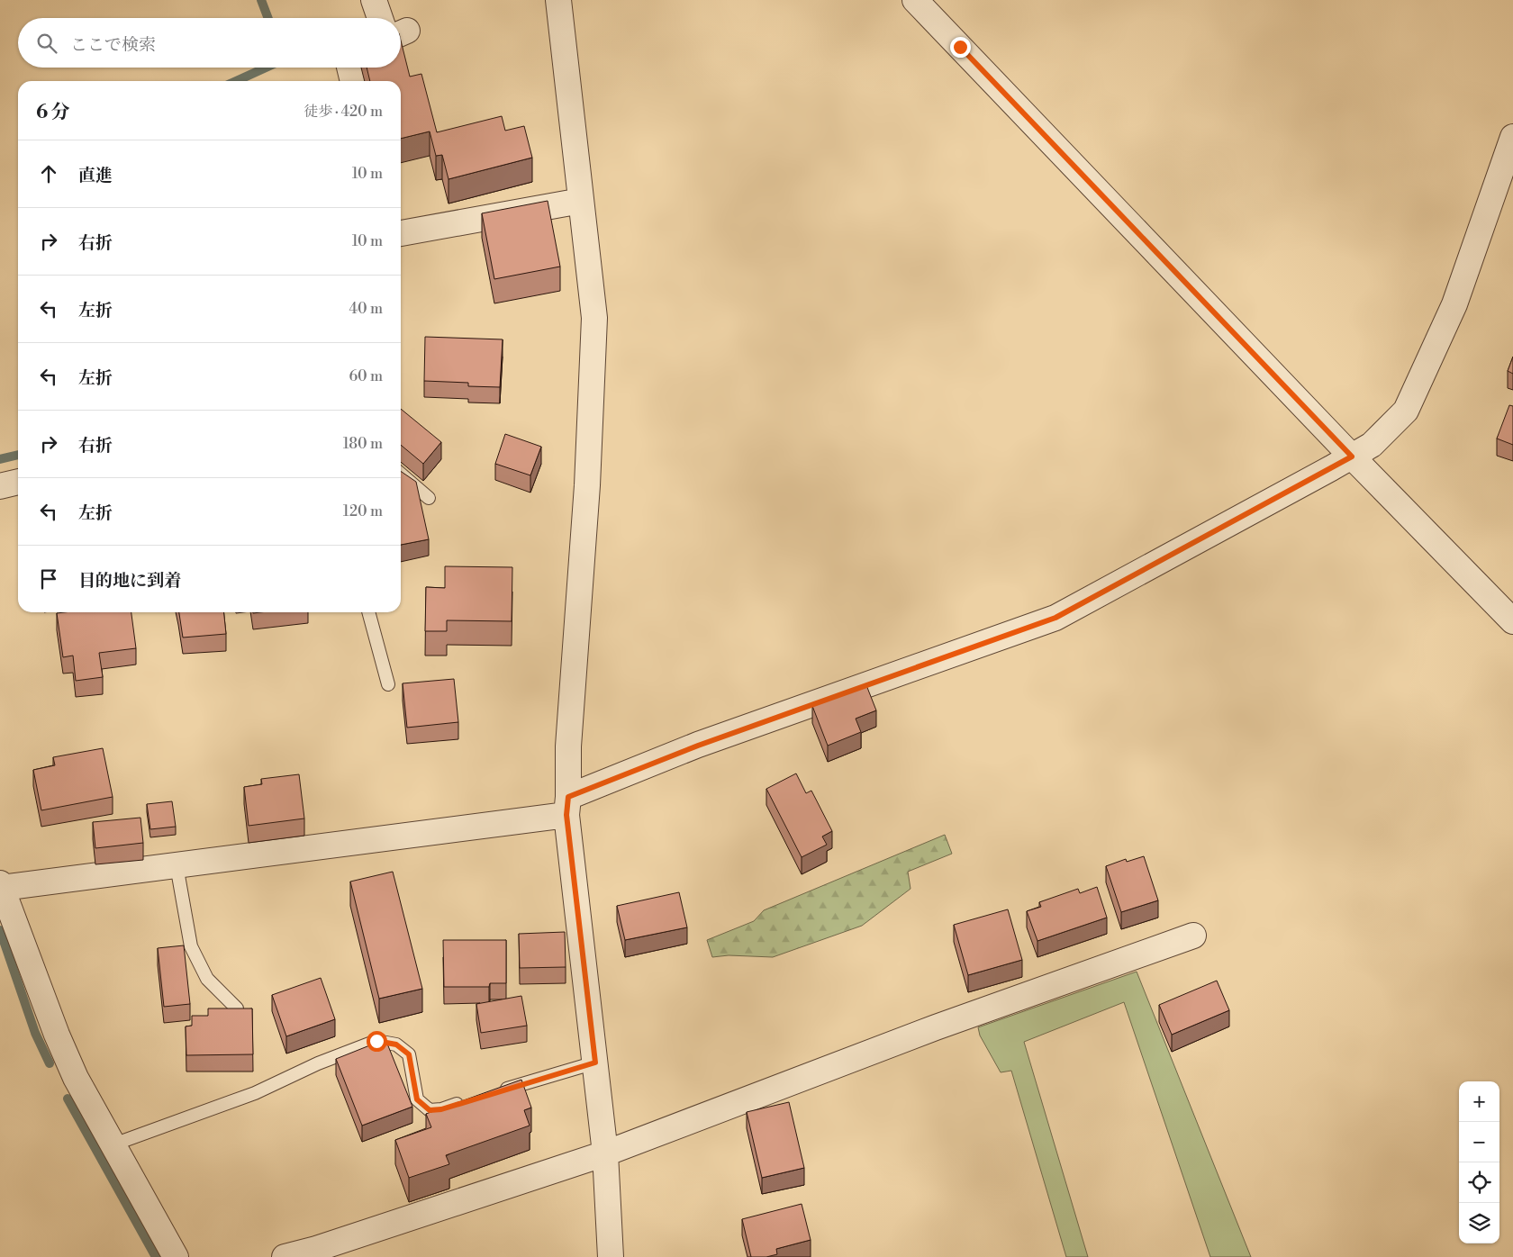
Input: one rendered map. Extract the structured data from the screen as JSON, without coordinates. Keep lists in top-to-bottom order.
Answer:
{
  "page": {
    "search": "ここで検索",
    "heading": ["6 分", "徒歩 · 420 m"],
    "list": [
      ["直進", "10 m"],
      ["右折", "10 m"],
      ["左折", "40 m"],
      ["左折", "60 m"],
      ["右折", "180 m"],
      ["左折", "120 m"],
      "目的地に到着"
    ],
    "map_buttons": ["+", "−"]
  }
}
